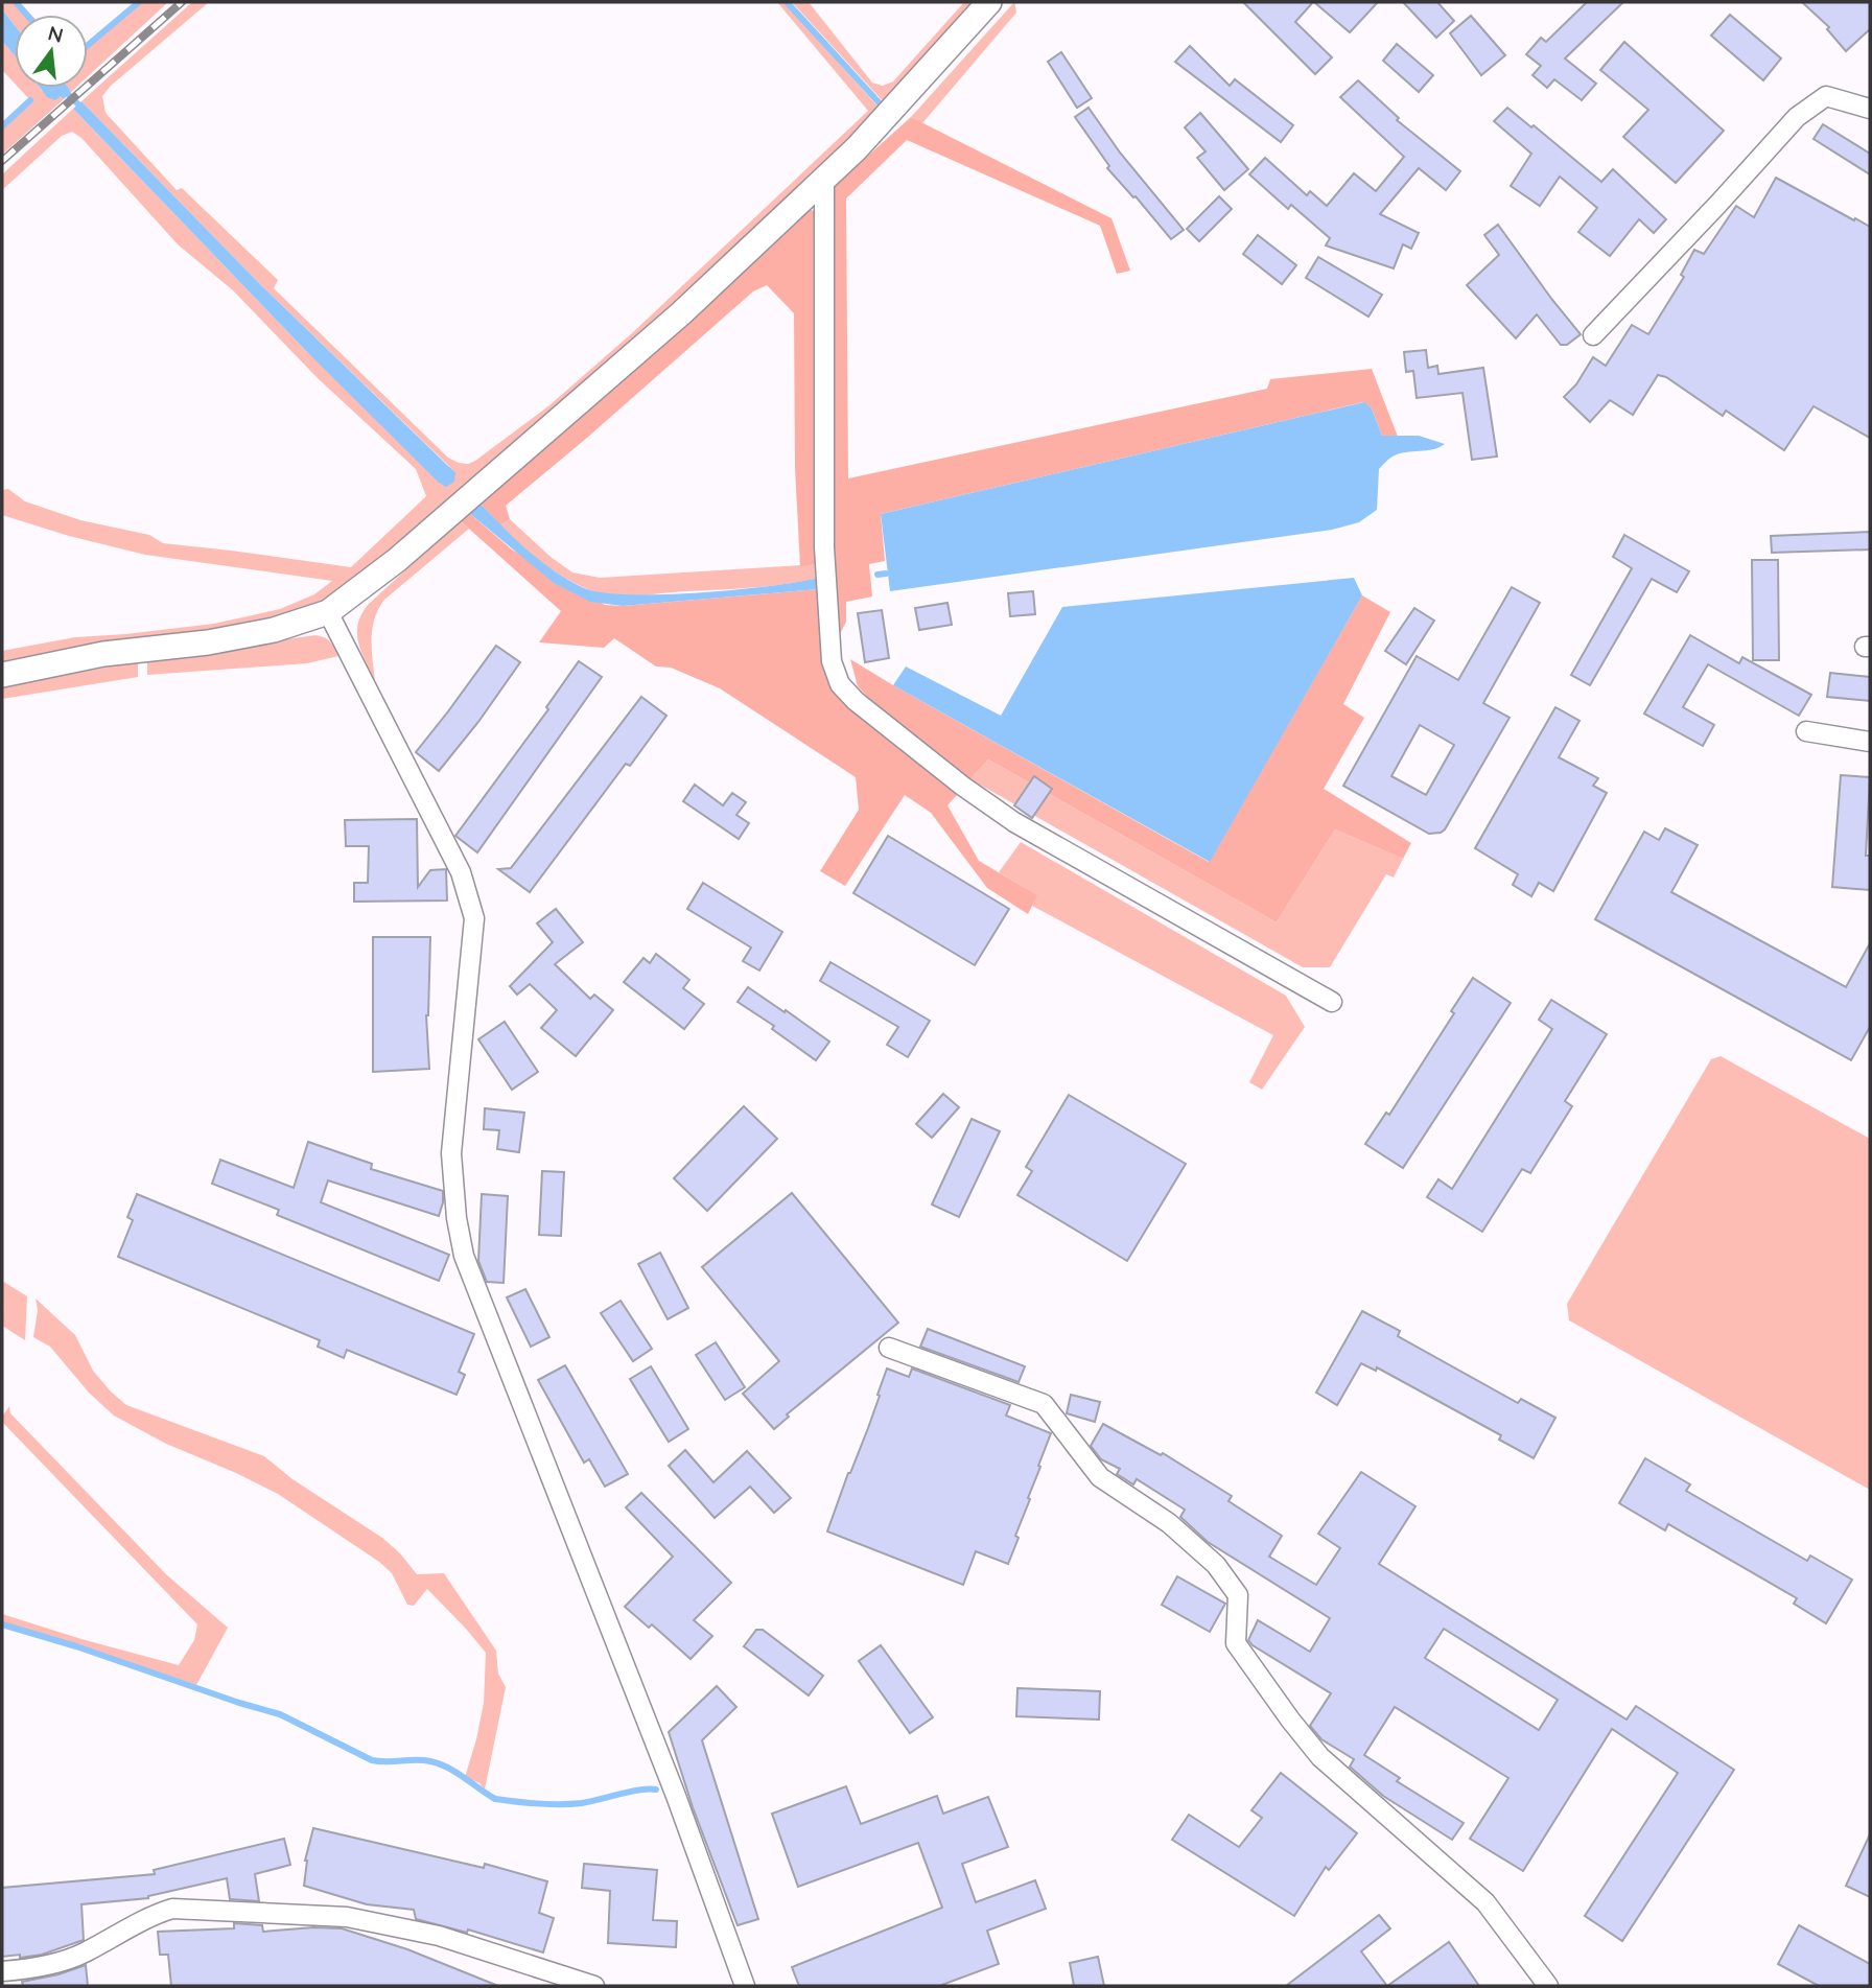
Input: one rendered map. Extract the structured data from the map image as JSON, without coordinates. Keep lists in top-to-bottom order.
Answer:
{
  "north": "top"
}
